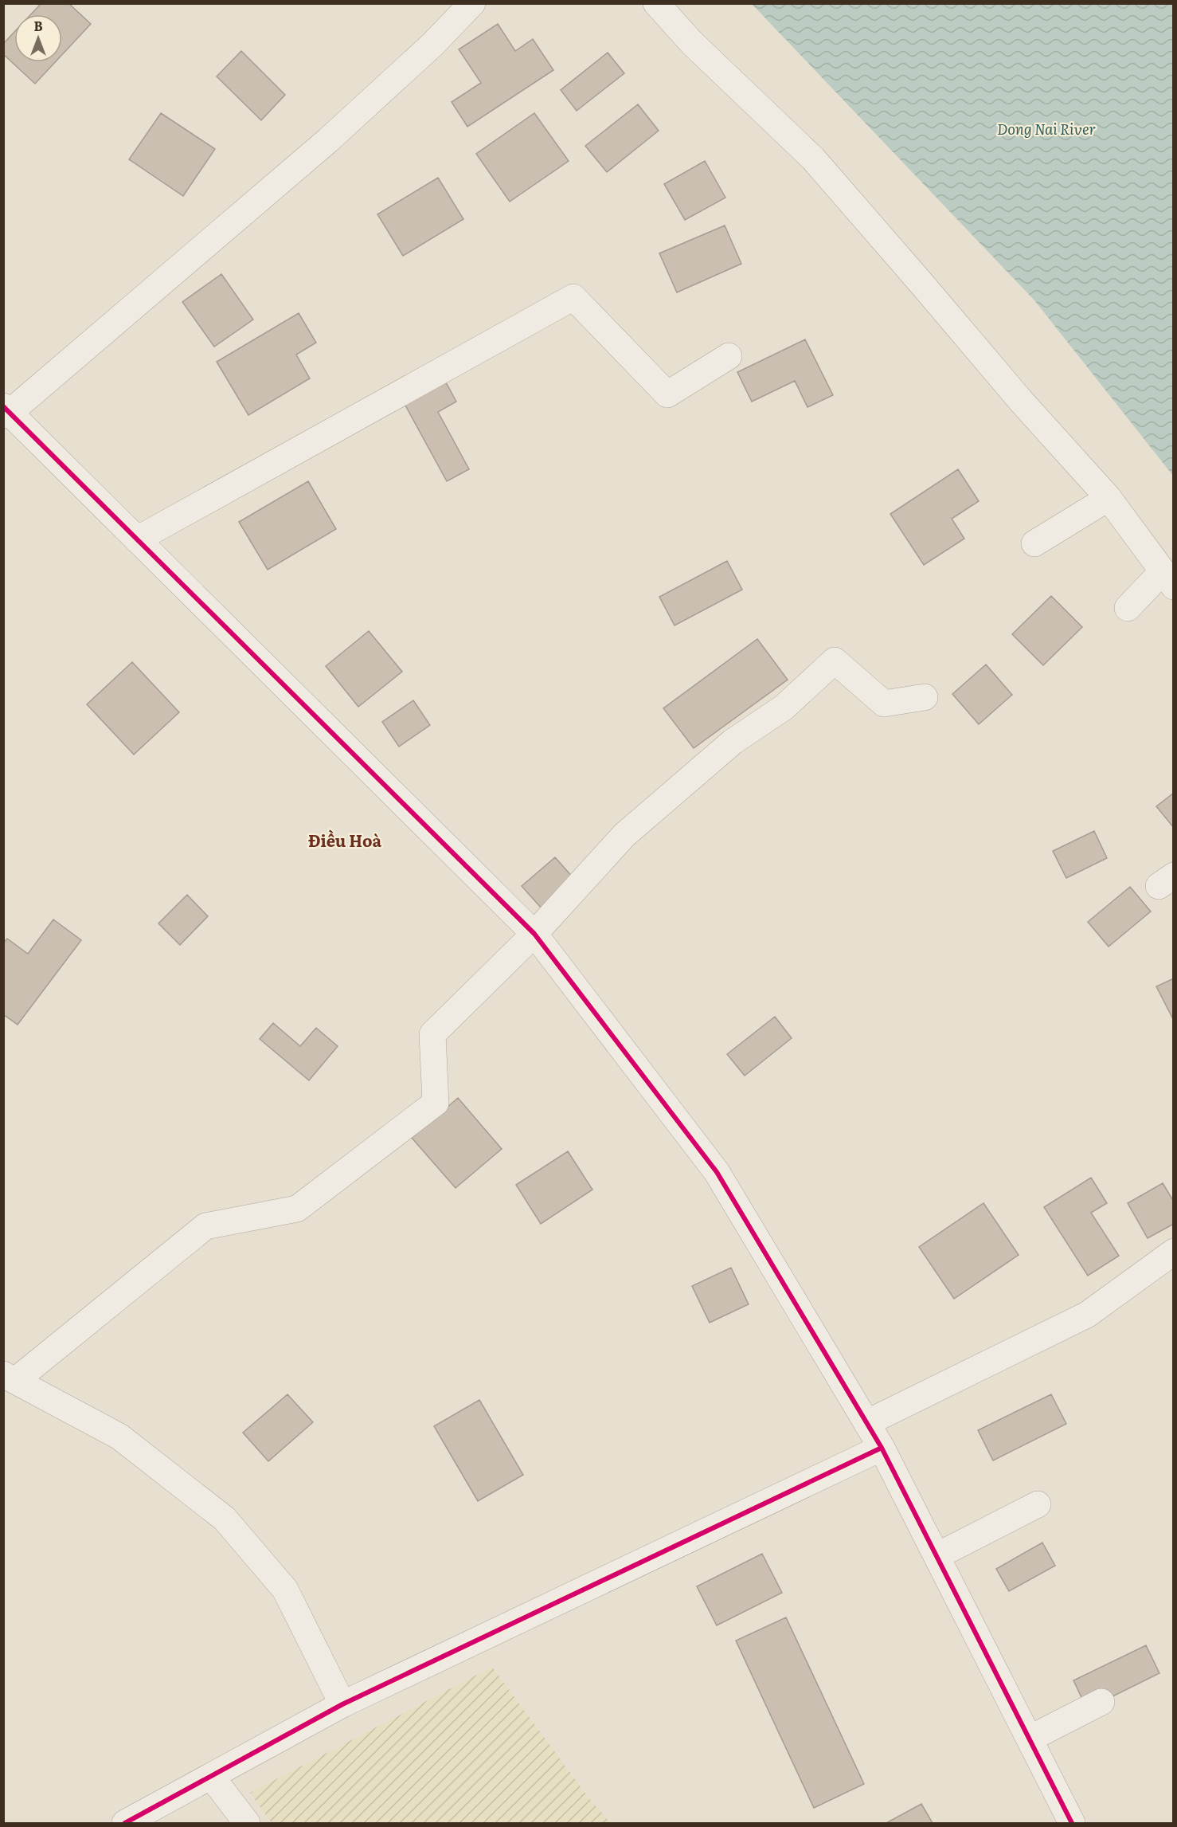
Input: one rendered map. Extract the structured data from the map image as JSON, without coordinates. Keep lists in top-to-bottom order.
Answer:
{
  "districts": ["Điều Hoà"],
  "water": ["Dong Nai River"],
  "north": "top"
}
